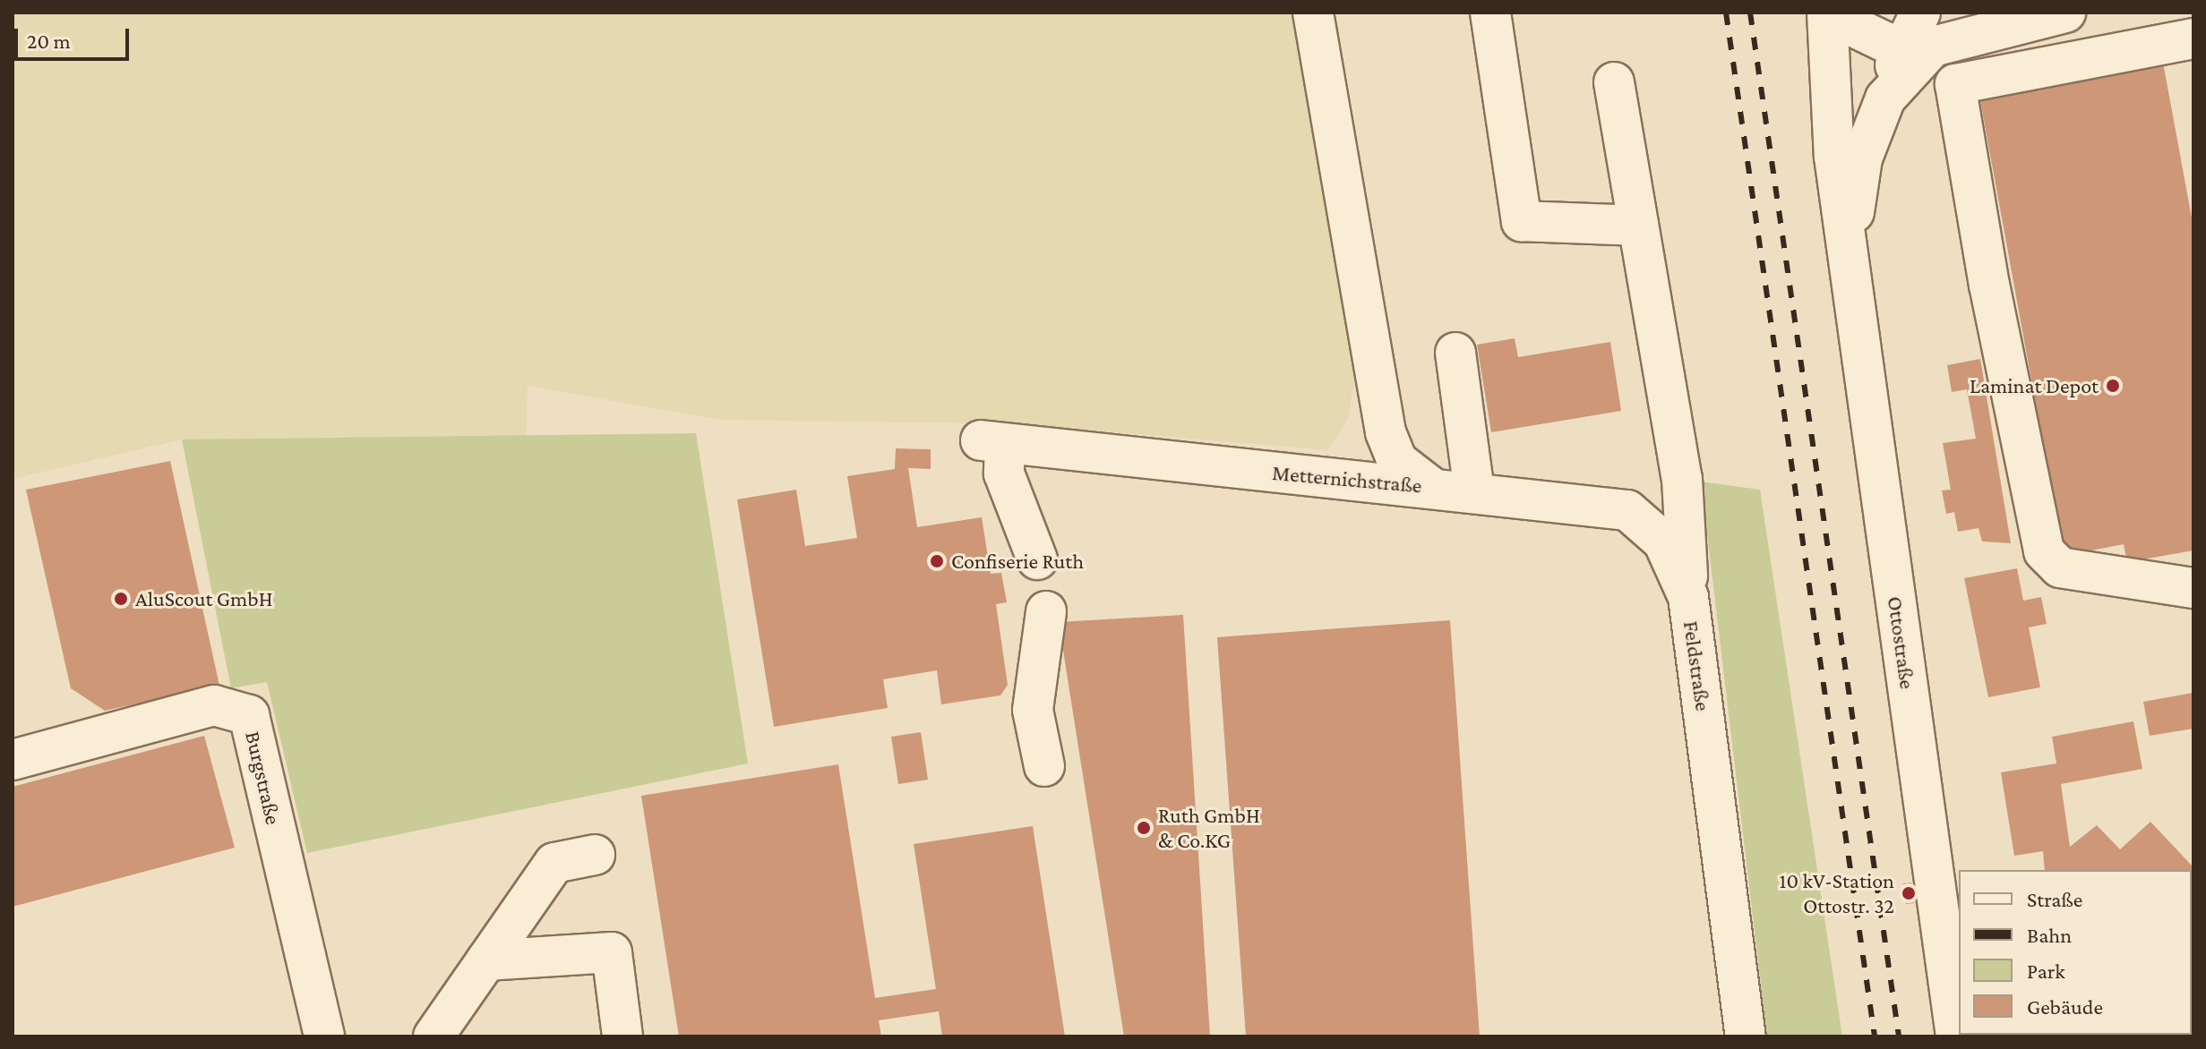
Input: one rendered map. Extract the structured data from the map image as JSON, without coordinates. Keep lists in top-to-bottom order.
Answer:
{
  "streets": {
    "street": [
      "Metternichstraße",
      "Ottostraße",
      "Feldstraße",
      "Burgstraße"
    ]
  },
  "crossings": [
    ["Metternichstraße", "Feldstraße"]
  ],
  "places": [
    "Laminat Depot",
    "Confiserie Ruth",
    "AluScout GmbH",
    "Ruth GmbH & Co.KG",
    "10 kV-Station Ottostr. 32"
  ],
  "legend": [
    "Straße",
    "Bahn",
    "Park",
    "Gebäude"
  ],
  "scale_bar": "20 m"
}
